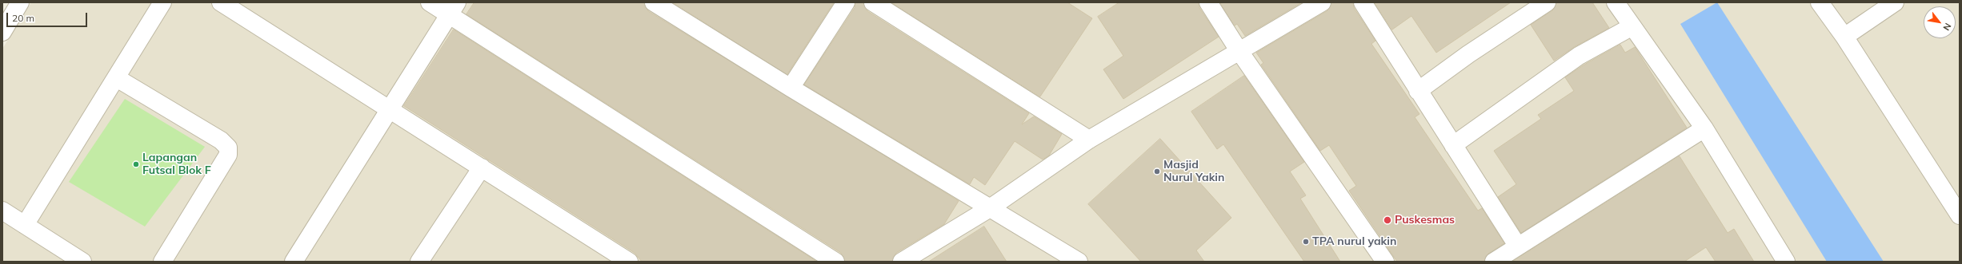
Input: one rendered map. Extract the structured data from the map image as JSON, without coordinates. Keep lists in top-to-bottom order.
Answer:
{
  "places": [
    "Lapangan Futsal Blok F",
    "Masjid Nurul Yakin",
    "Puskesmas",
    "TPA nurul yakin"
  ],
  "scale_bar": "20 m",
  "north": "bottom right"
}
